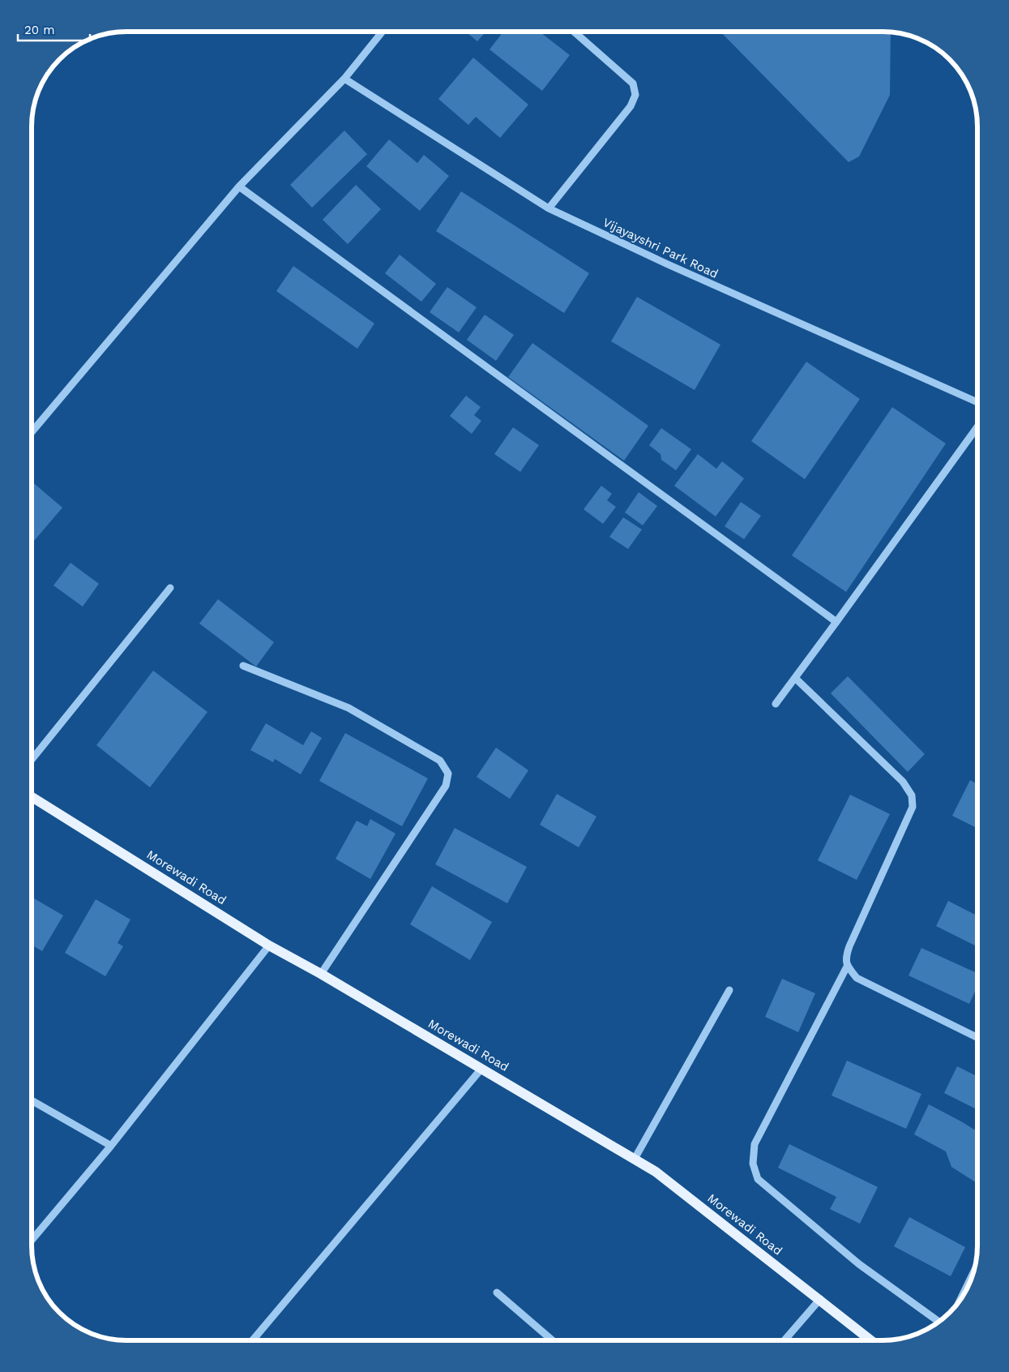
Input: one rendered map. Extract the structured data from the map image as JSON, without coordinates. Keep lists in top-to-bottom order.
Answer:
{
  "streets": {
    "main road": ["Morewadi Road"],
    "street": ["Vijayayshri Park Road"]
  },
  "scale_bar": "20 m"
}
